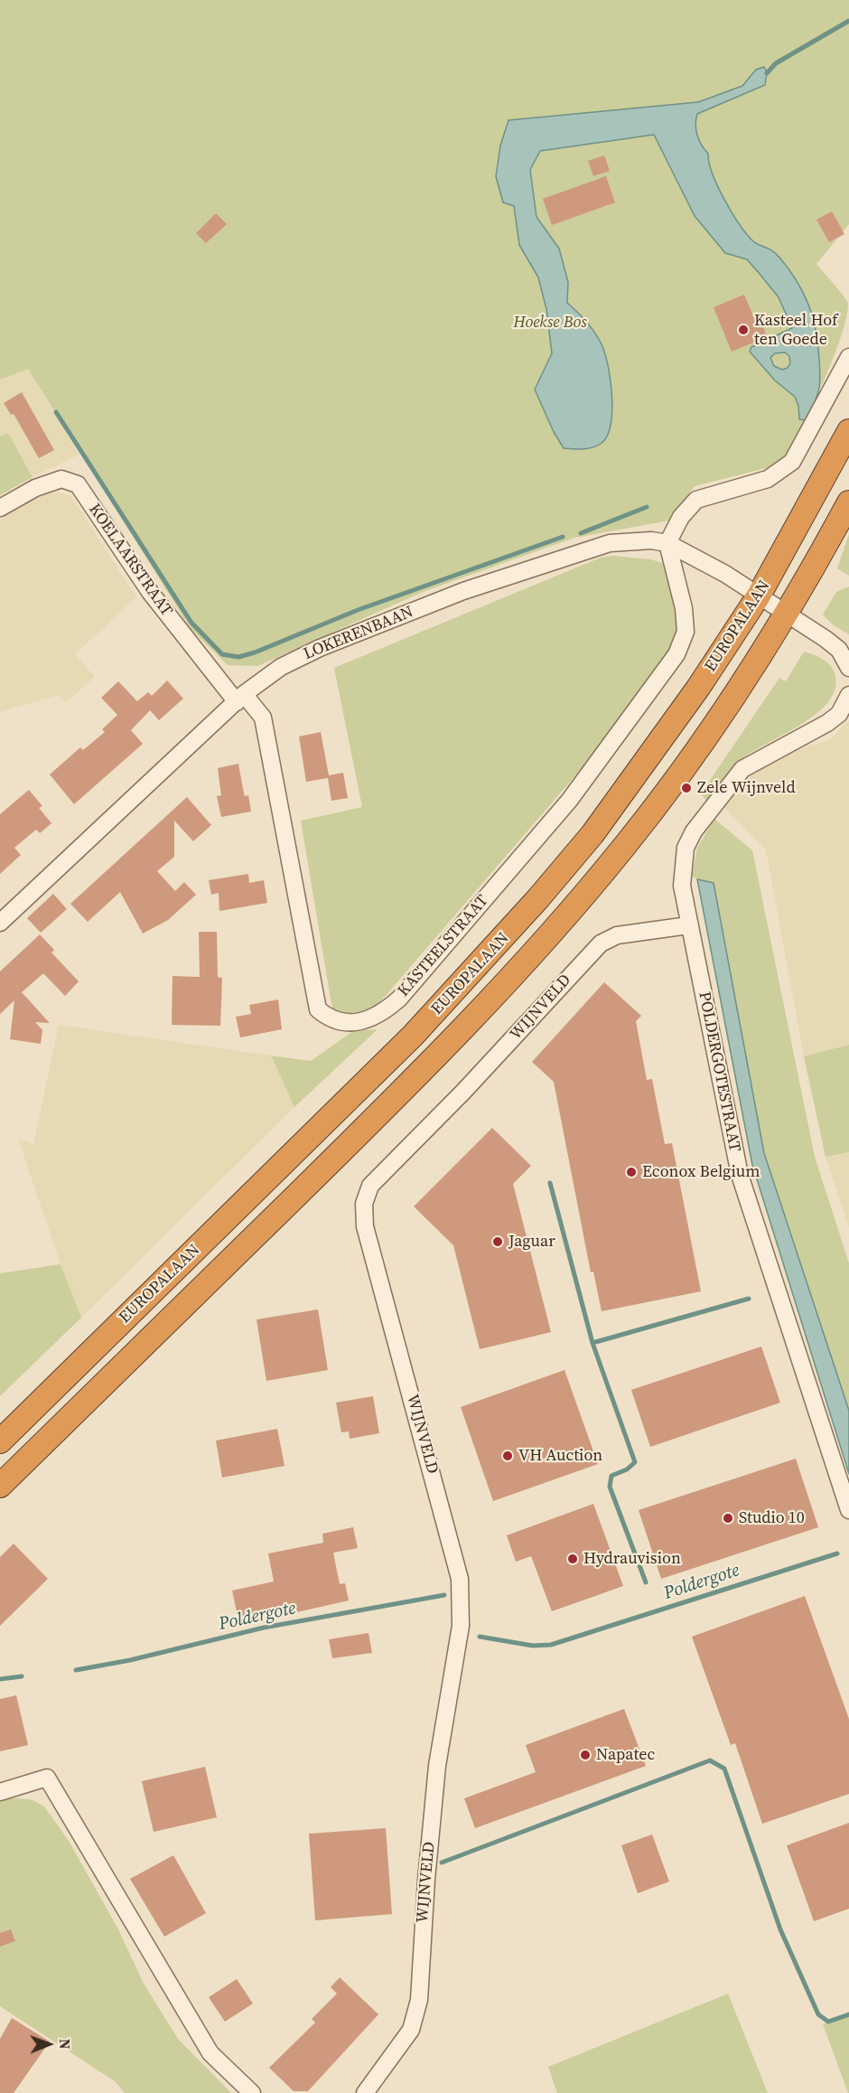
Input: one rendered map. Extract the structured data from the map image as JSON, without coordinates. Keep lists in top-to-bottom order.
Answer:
{
  "streets": {
    "highway": ["EUROPALAAN"],
    "street": [
      "KOELAARSTRAAT",
      "LOKERENBAAN",
      "KASTEELSTRAAT",
      "WIJNVELD",
      "POLDERGOTESTRAAT"
    ]
  },
  "crossings": [
    ["KOELAARSTRAAT", "LOKERENBAAN"],
    ["KOELAARSTRAAT", "KASTEELSTRAAT"],
    ["EUROPALAAN", "LOKERENBAAN"],
    ["LOKERENBAAN", "KASTEELSTRAAT"],
    ["WIJNVELD", "POLDERGOTESTRAAT"]
  ],
  "water": ["Poldergote"],
  "parks": ["Hoekse Bos"],
  "places": [
    "Kasteel Hof ten Goede",
    "Zele Wijnveld",
    "Econox Belgium",
    "Jaguar",
    "VH Auction",
    "Studio 10",
    "Hydrauvision",
    "Napatec"
  ],
  "north": "right"
}
